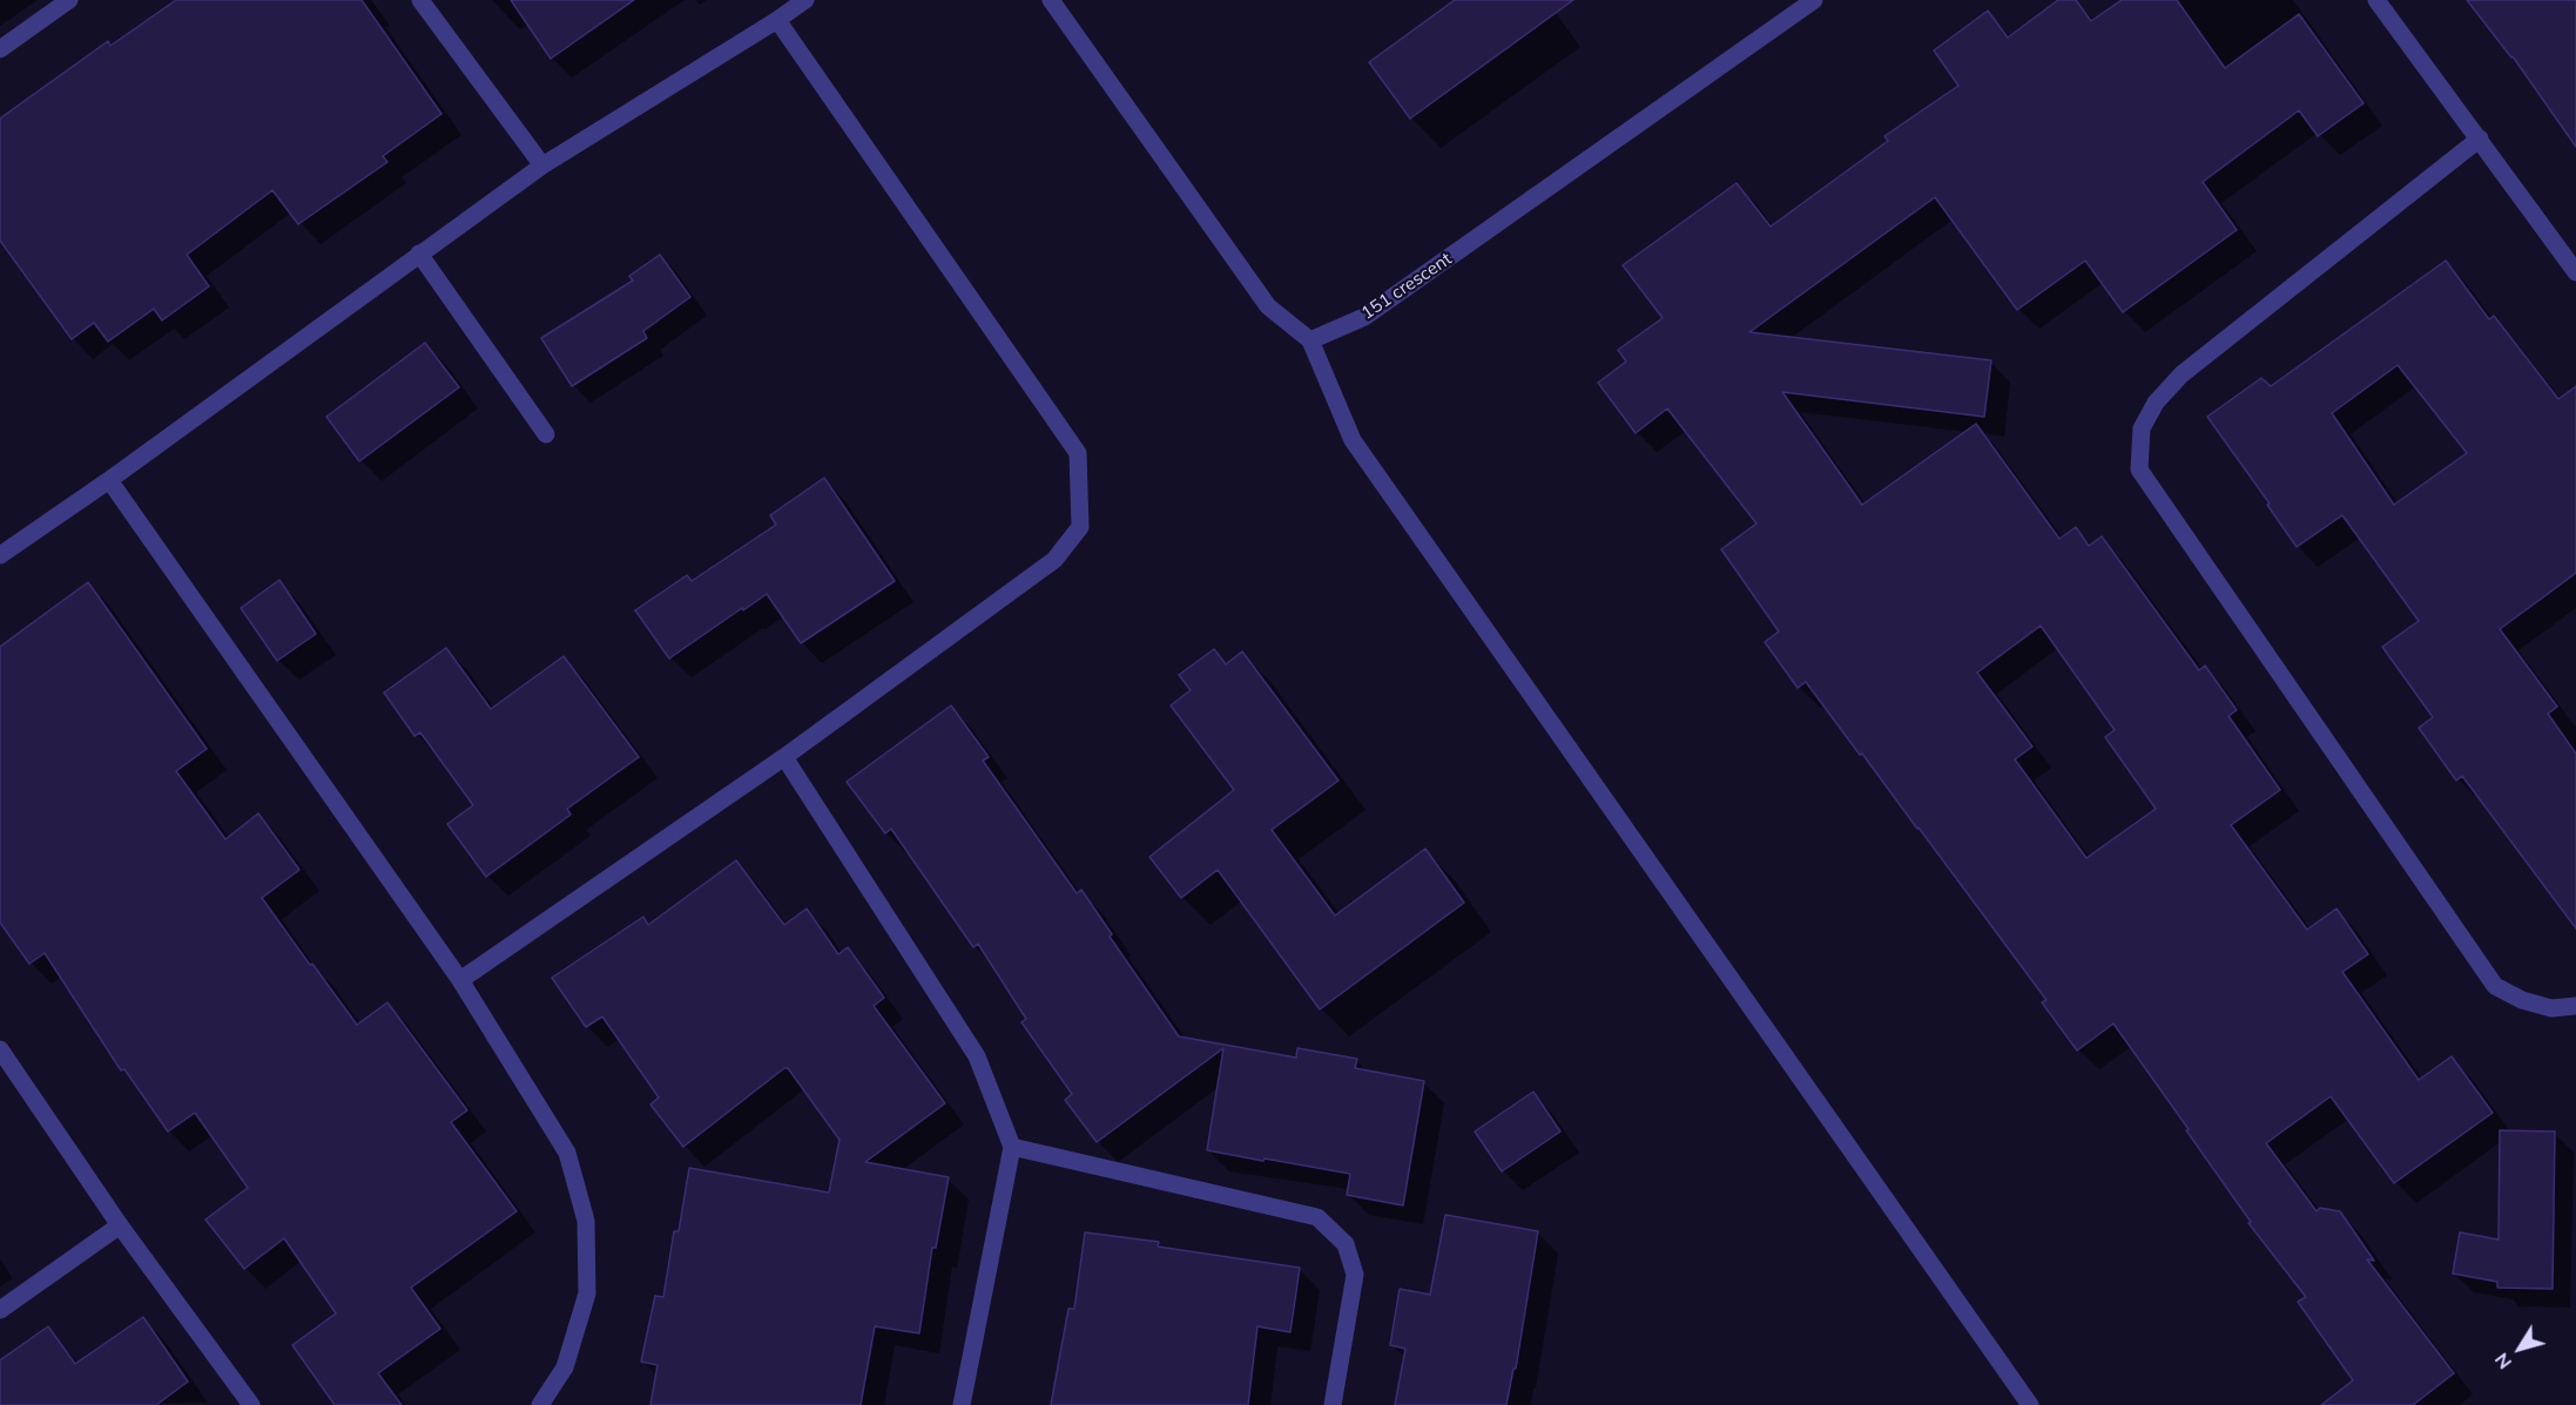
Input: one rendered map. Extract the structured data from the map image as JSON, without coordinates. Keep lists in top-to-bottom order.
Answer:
{
  "streets": {
    "street": ["151 crescent"]
  },
  "north": "bottom left"
}
